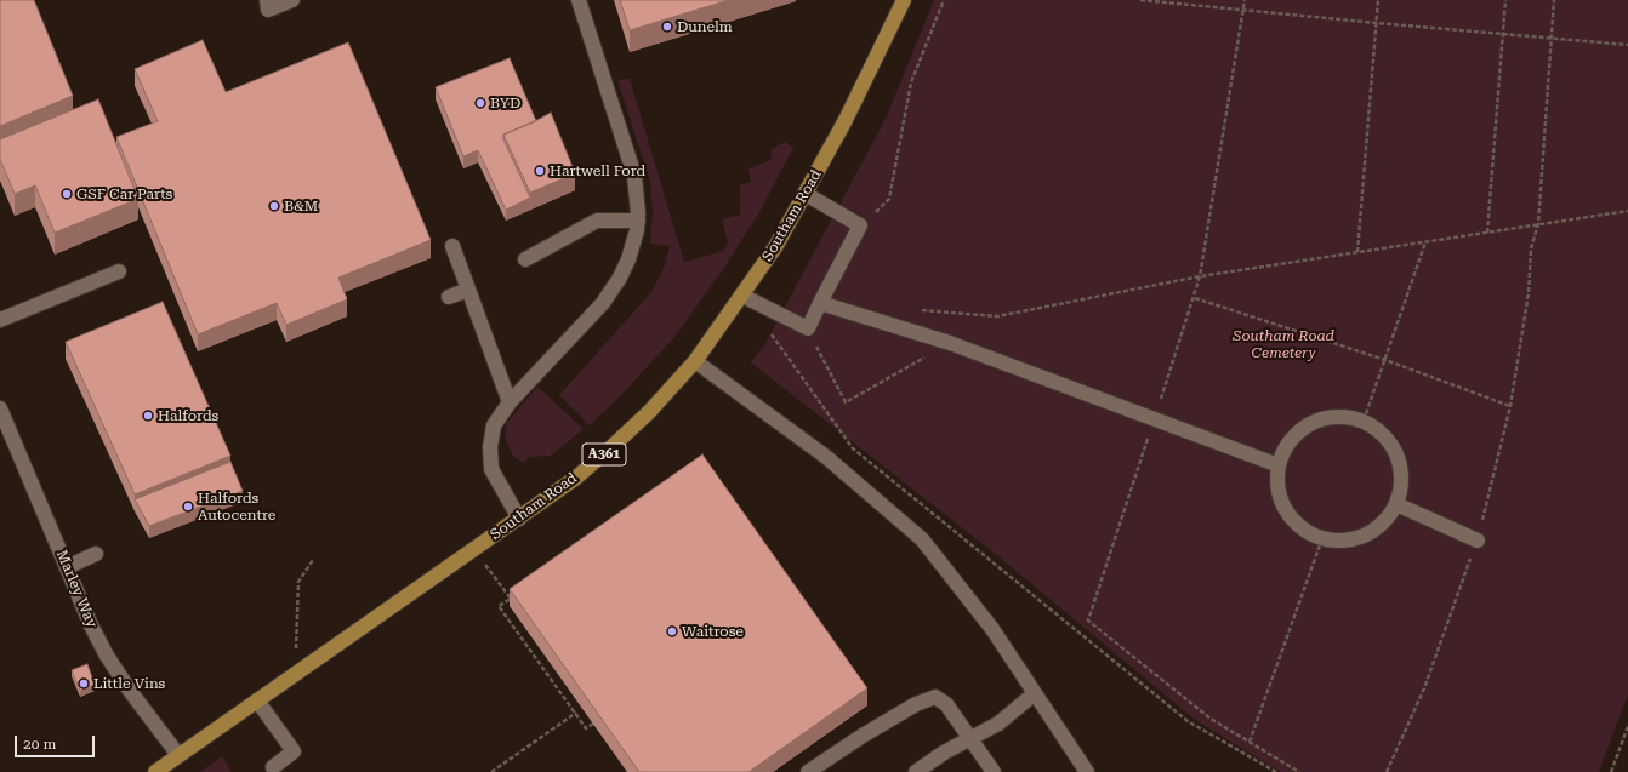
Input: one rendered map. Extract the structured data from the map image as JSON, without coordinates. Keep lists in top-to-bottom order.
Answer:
{
  "streets": {
    "main road": ["Southam Road", "A361"],
    "street": ["Marley Way"]
  },
  "crossings": [
    ["Southam Road", "Marley Way"]
  ],
  "parks": ["Southam Road Cemetery"],
  "places": [
    "Dunelm",
    "BYD",
    "Hartwell Ford",
    "GSF Car Parts",
    "B&M",
    "Halfords",
    "Halfords Autocentre",
    "Waitrose",
    "Little Vins"
  ],
  "scale_bar": "20 m"
}
